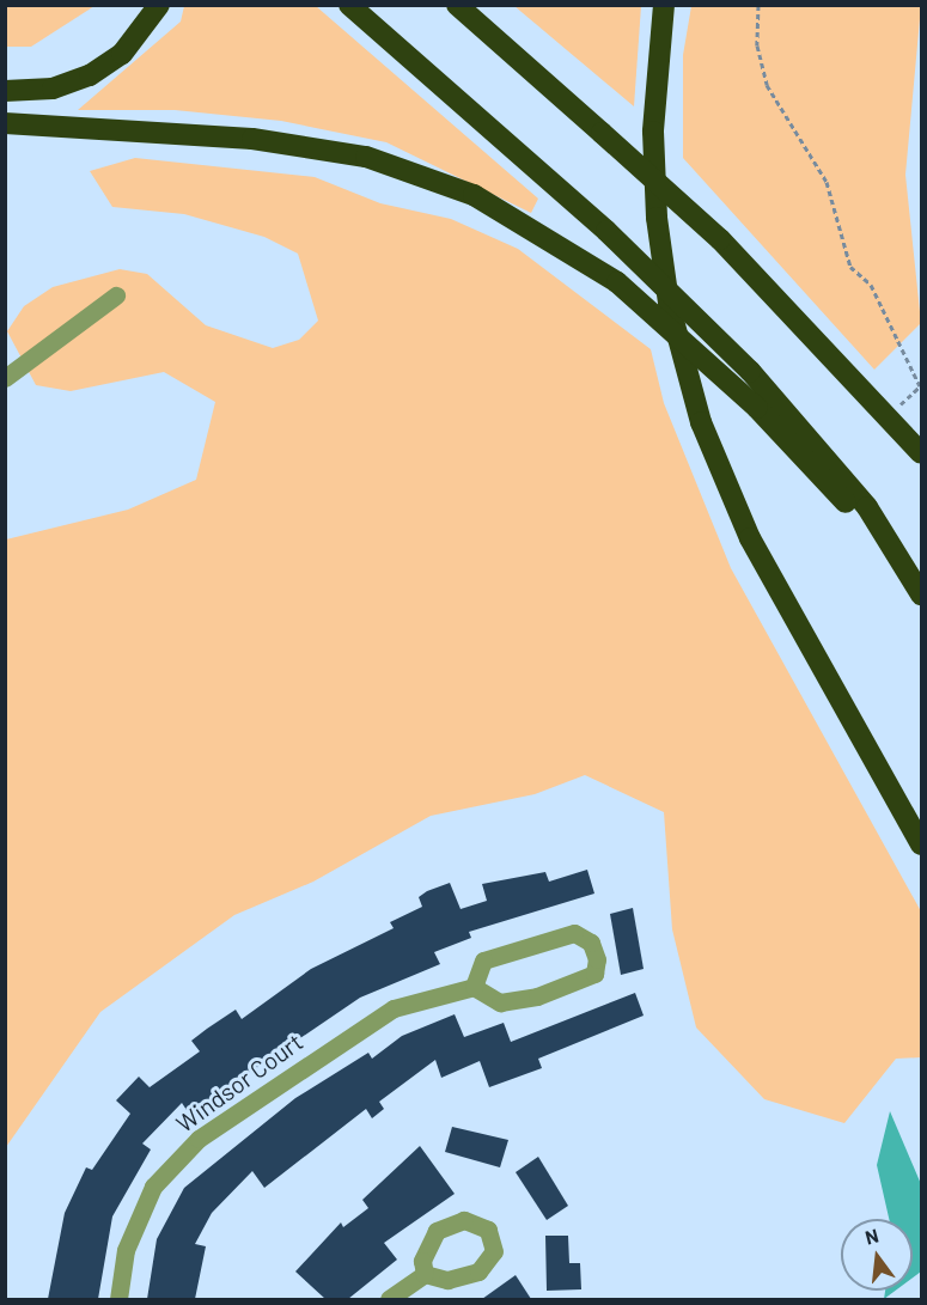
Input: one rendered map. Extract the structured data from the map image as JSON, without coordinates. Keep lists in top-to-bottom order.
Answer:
{
  "streets": {
    "street": ["Windsor Court"]
  },
  "north": "top"
}
